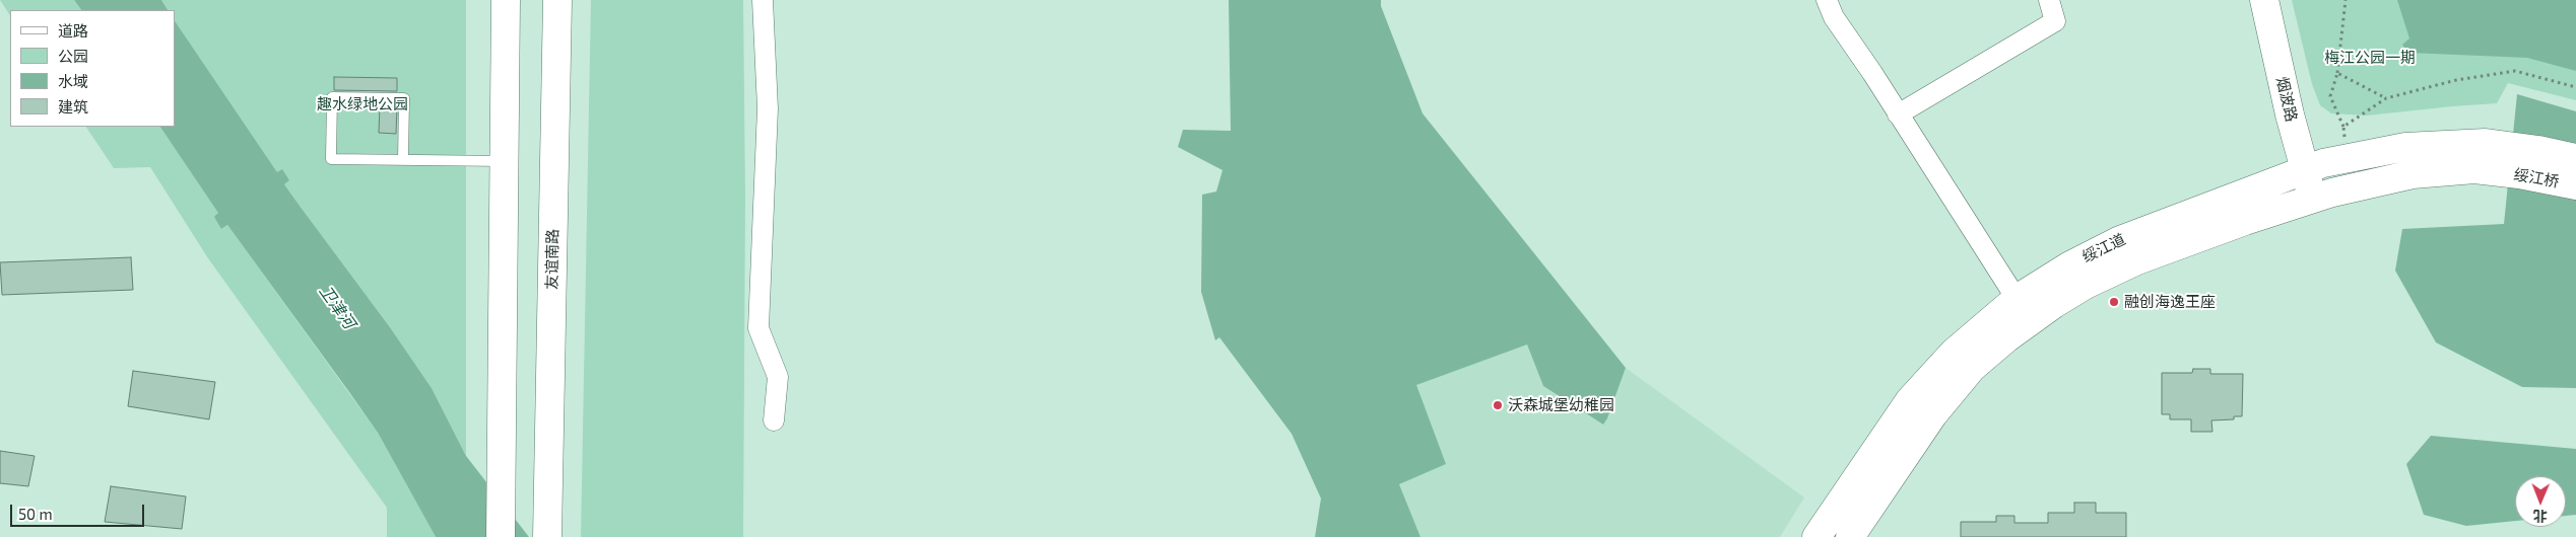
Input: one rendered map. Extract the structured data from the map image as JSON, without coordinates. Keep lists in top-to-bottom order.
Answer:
{
  "streets": {
    "main road": [
      "烟波路",
      "绥江桥",
      "绥江道",
      "友谊南路"
    ]
  },
  "crossings": [
    ["烟波路", "绥江道"],
    ["绥江桥", "绥江道"]
  ],
  "water": ["卫津河"],
  "parks": ["梅江公园一期", "趣水绿地公园"],
  "places": ["融创海逸王座", "沃森城堡幼稚园"],
  "legend": [
    "道路",
    "公园",
    "水域",
    "建筑"
  ],
  "scale_bar": "50 m",
  "north": "bottom"
}
